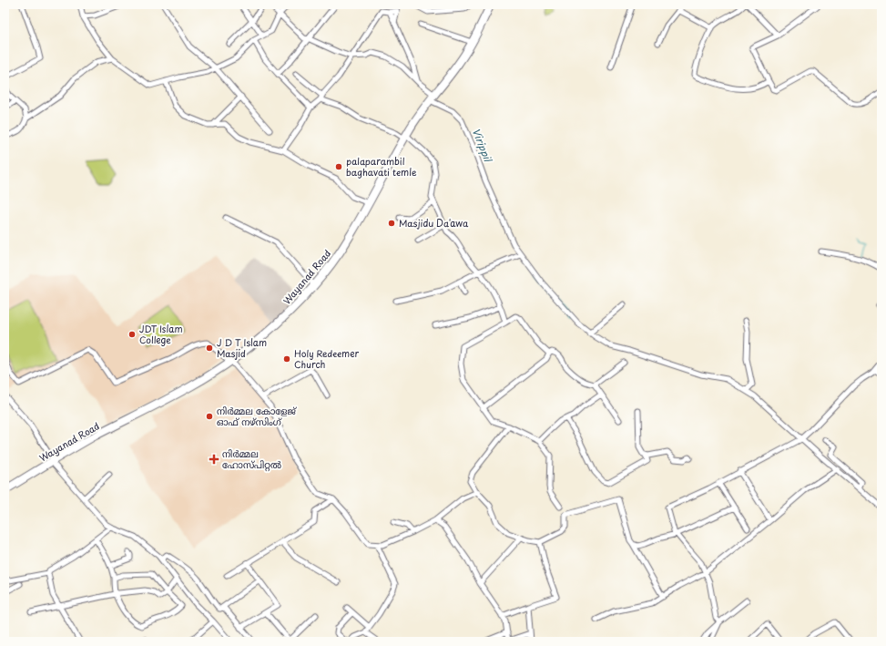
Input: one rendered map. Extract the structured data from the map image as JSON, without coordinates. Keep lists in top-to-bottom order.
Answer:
{
  "streets": {
    "highway": ["Wayanad Road"]
  },
  "water": ["Virippil"],
  "places": {
    "other": [
      "palaparambil baghavati temle",
      "Masjidu Da'awa",
      "JDT Islam College",
      "J D T Islam Masjid",
      "Holy Redeemer Church",
      "നിർമ്മല കോളേജ് ഓഫ് നഴ്സിംഗ്"
    ],
    "health": ["നിർമ്മല ഹോസ്പിറ്റൽ"]
  }
}
